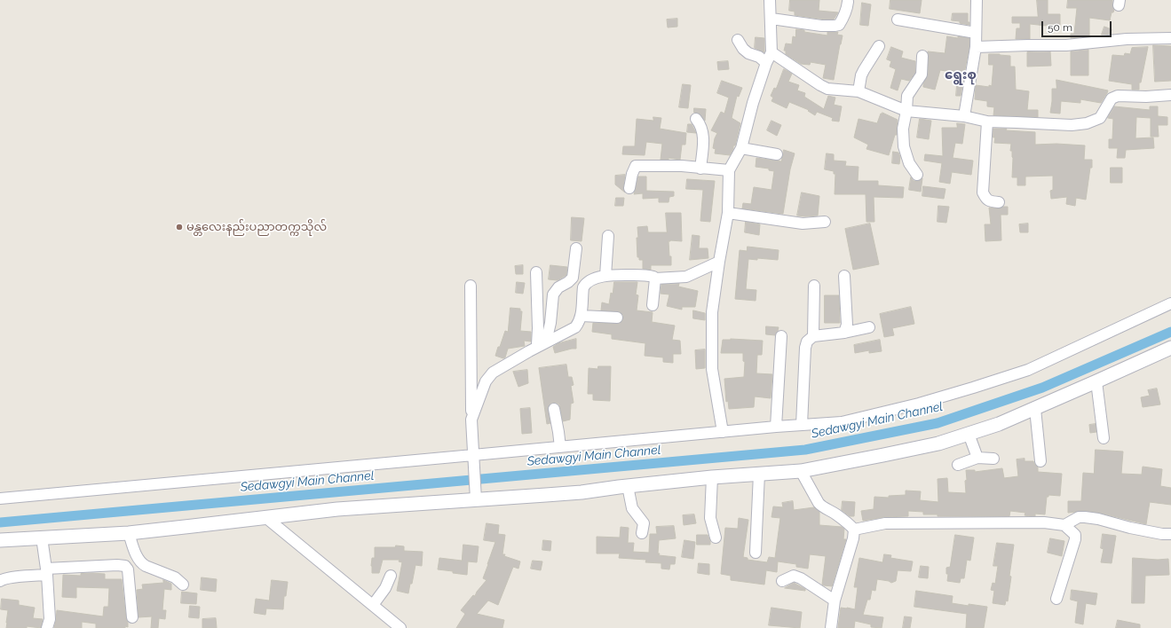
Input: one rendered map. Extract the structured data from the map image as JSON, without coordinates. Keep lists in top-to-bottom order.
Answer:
{
  "districts": ["ရွေးစု"],
  "water": ["Sedawgyi Main Channel"],
  "places": ["မန္တလေးနည်းပညာတက္ကသိုလ်"],
  "scale_bar": "50 m"
}
